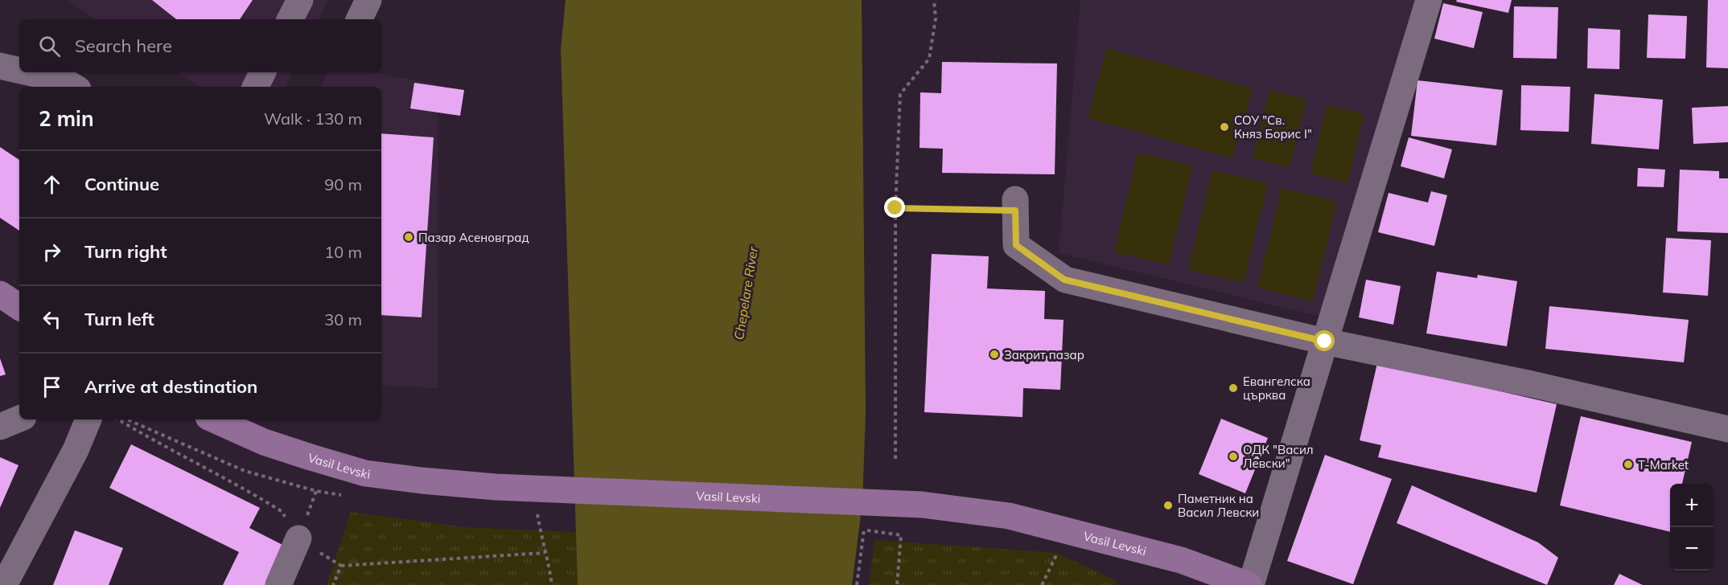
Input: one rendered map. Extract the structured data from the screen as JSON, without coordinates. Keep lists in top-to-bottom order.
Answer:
{
  "streets": {
    "main road": ["Vasil Levski"]
  },
  "water": ["Chepelare River"],
  "places": [
    "СОУ \"Св. Княз Борис I\"",
    "Пазар Асеновград",
    "Закрит пазар",
    "Евангелска църква",
    "ОДК \"Васил Левски\"",
    "T-Market",
    "Паметник на Васил Левски"
  ],
  "page": {
    "search": "Search here",
    "heading": ["2 min", "Walk · 130 m"],
    "list": [
      ["Continue", "90 m"],
      ["Turn right", "10 m"],
      ["Turn left", "30 m"],
      "Arrive at destination"
    ],
    "map_buttons": ["+", "−"]
  }
}
